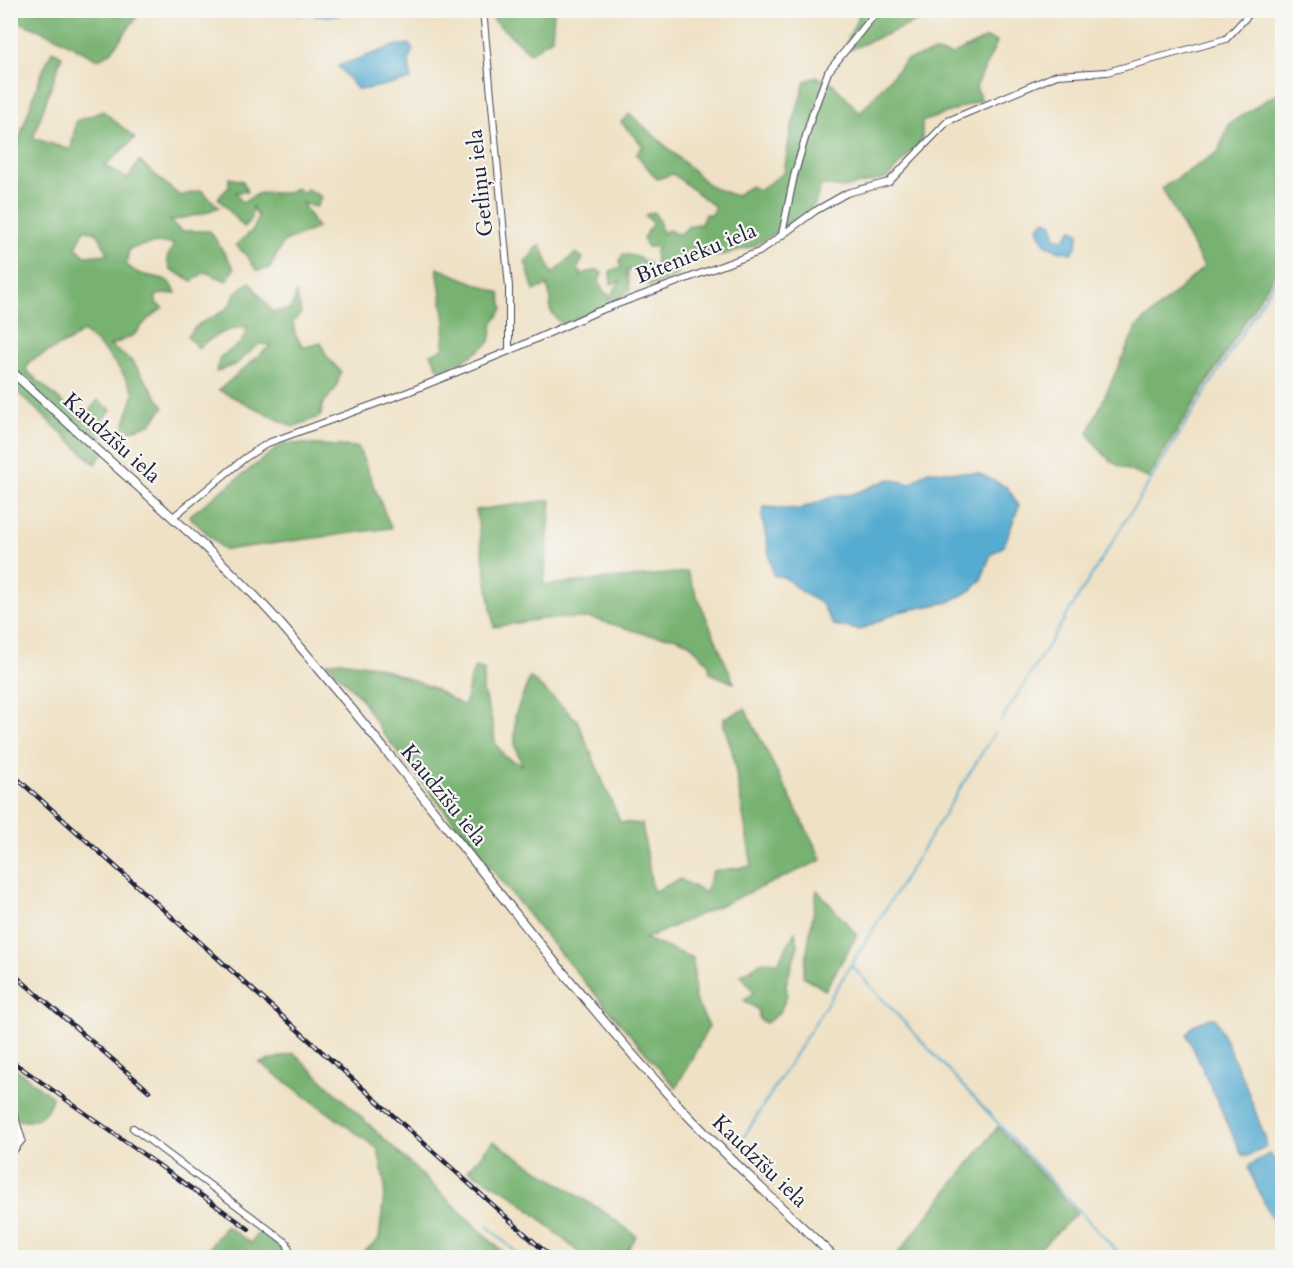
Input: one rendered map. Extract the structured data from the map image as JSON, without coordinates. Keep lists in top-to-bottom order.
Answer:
{
  "streets": {
    "street": ["Getliņu iela", "Bitenieku iela", "Kaudzīšu iela"]
  },
  "crossings": [
    ["Getliņu iela", "Bitenieku iela"],
    ["Bitenieku iela", "Kaudzīšu iela"]
  ]
}
